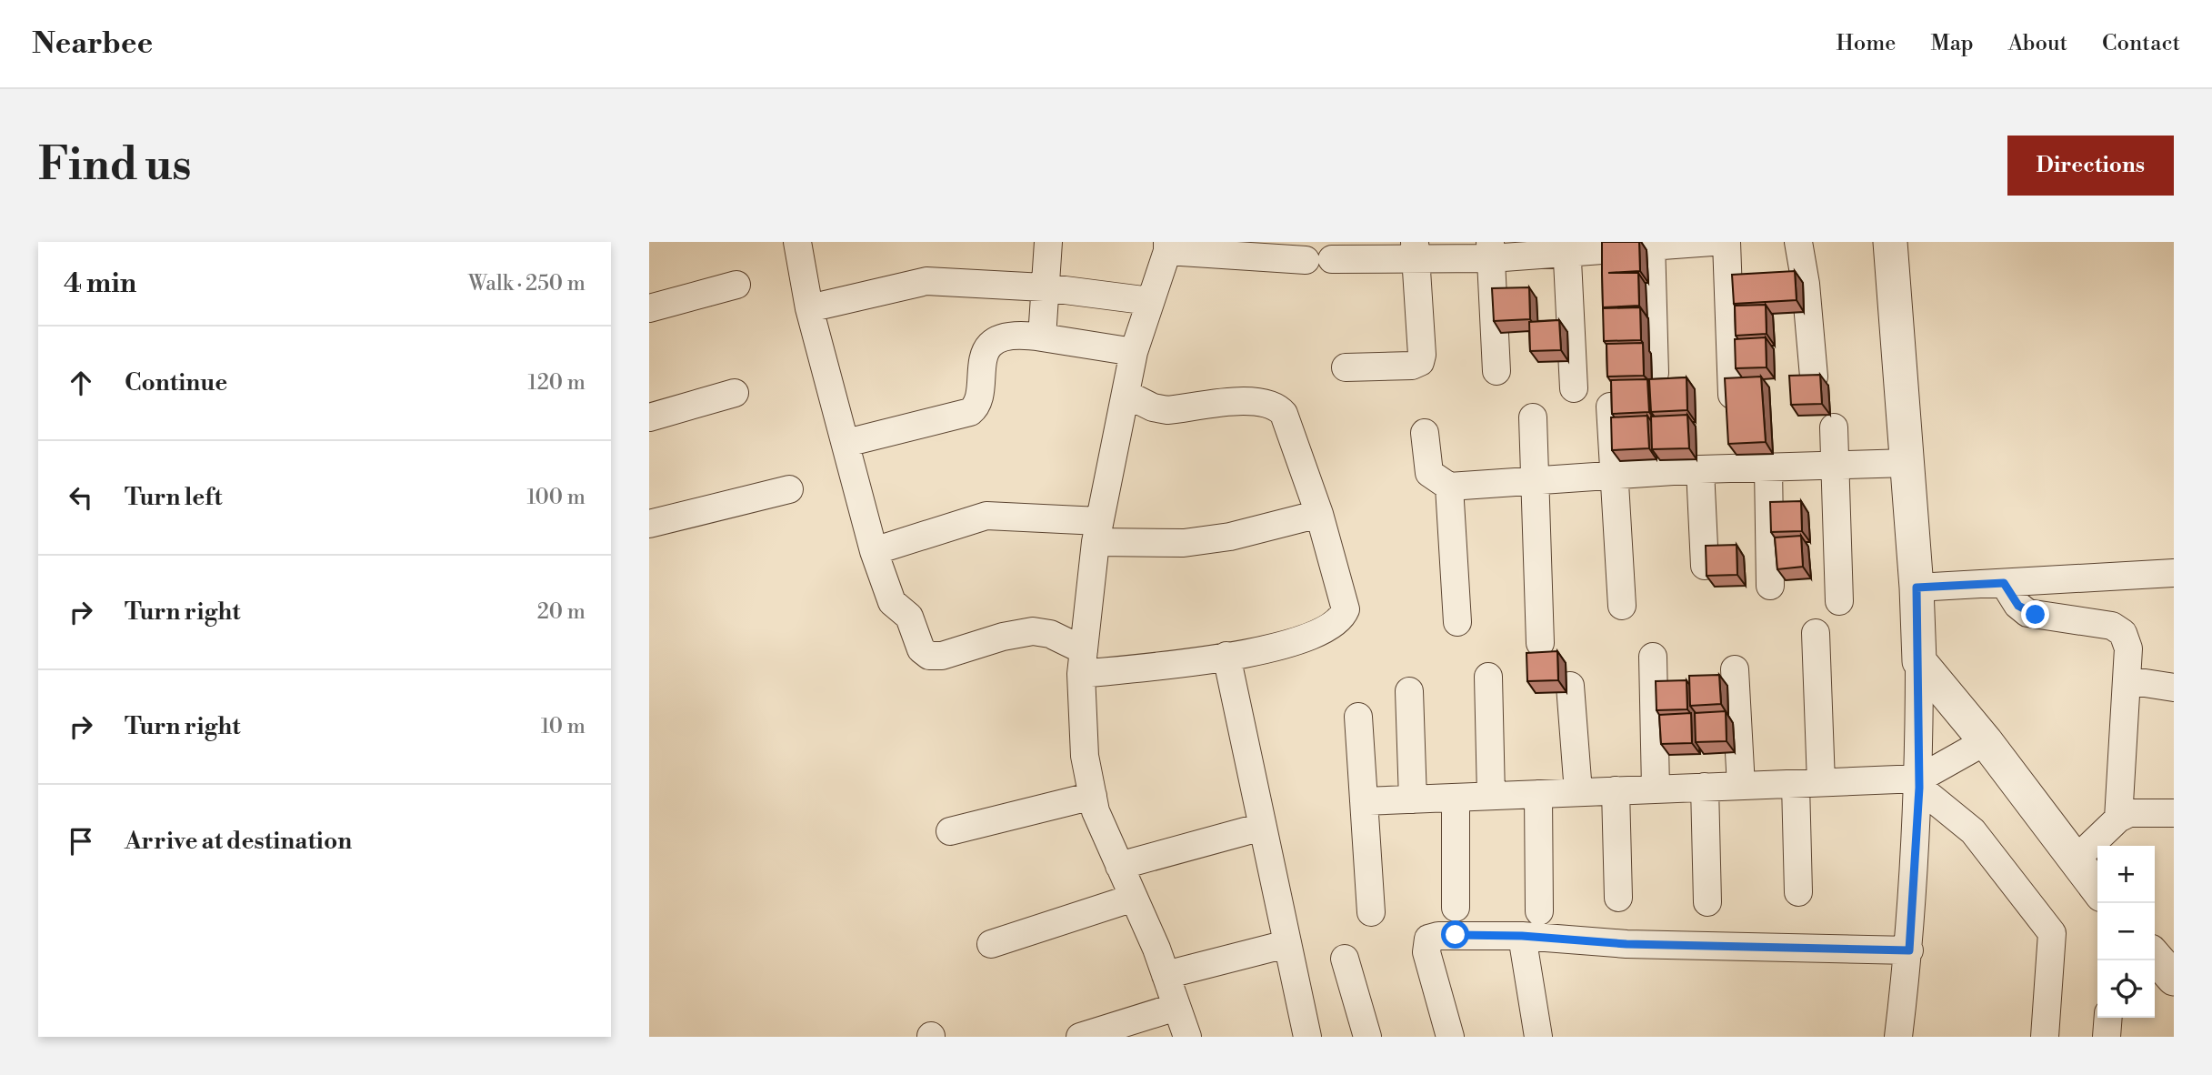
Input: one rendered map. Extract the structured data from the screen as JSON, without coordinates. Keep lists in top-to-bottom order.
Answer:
{
  "page": {
    "header": "Nearbee",
    "nav": [
      "Home",
      "Map",
      "About",
      "Contact"
    ],
    "buttons": "Directions",
    "title": "Find us",
    "heading": ["4 min", "Walk · 250 m"],
    "list": [
      ["Continue", "120 m"],
      ["Turn left", "100 m"],
      ["Turn right", "20 m"],
      ["Turn right", "10 m"],
      "Arrive at destination"
    ],
    "map_buttons": ["+", "−"]
  }
}
